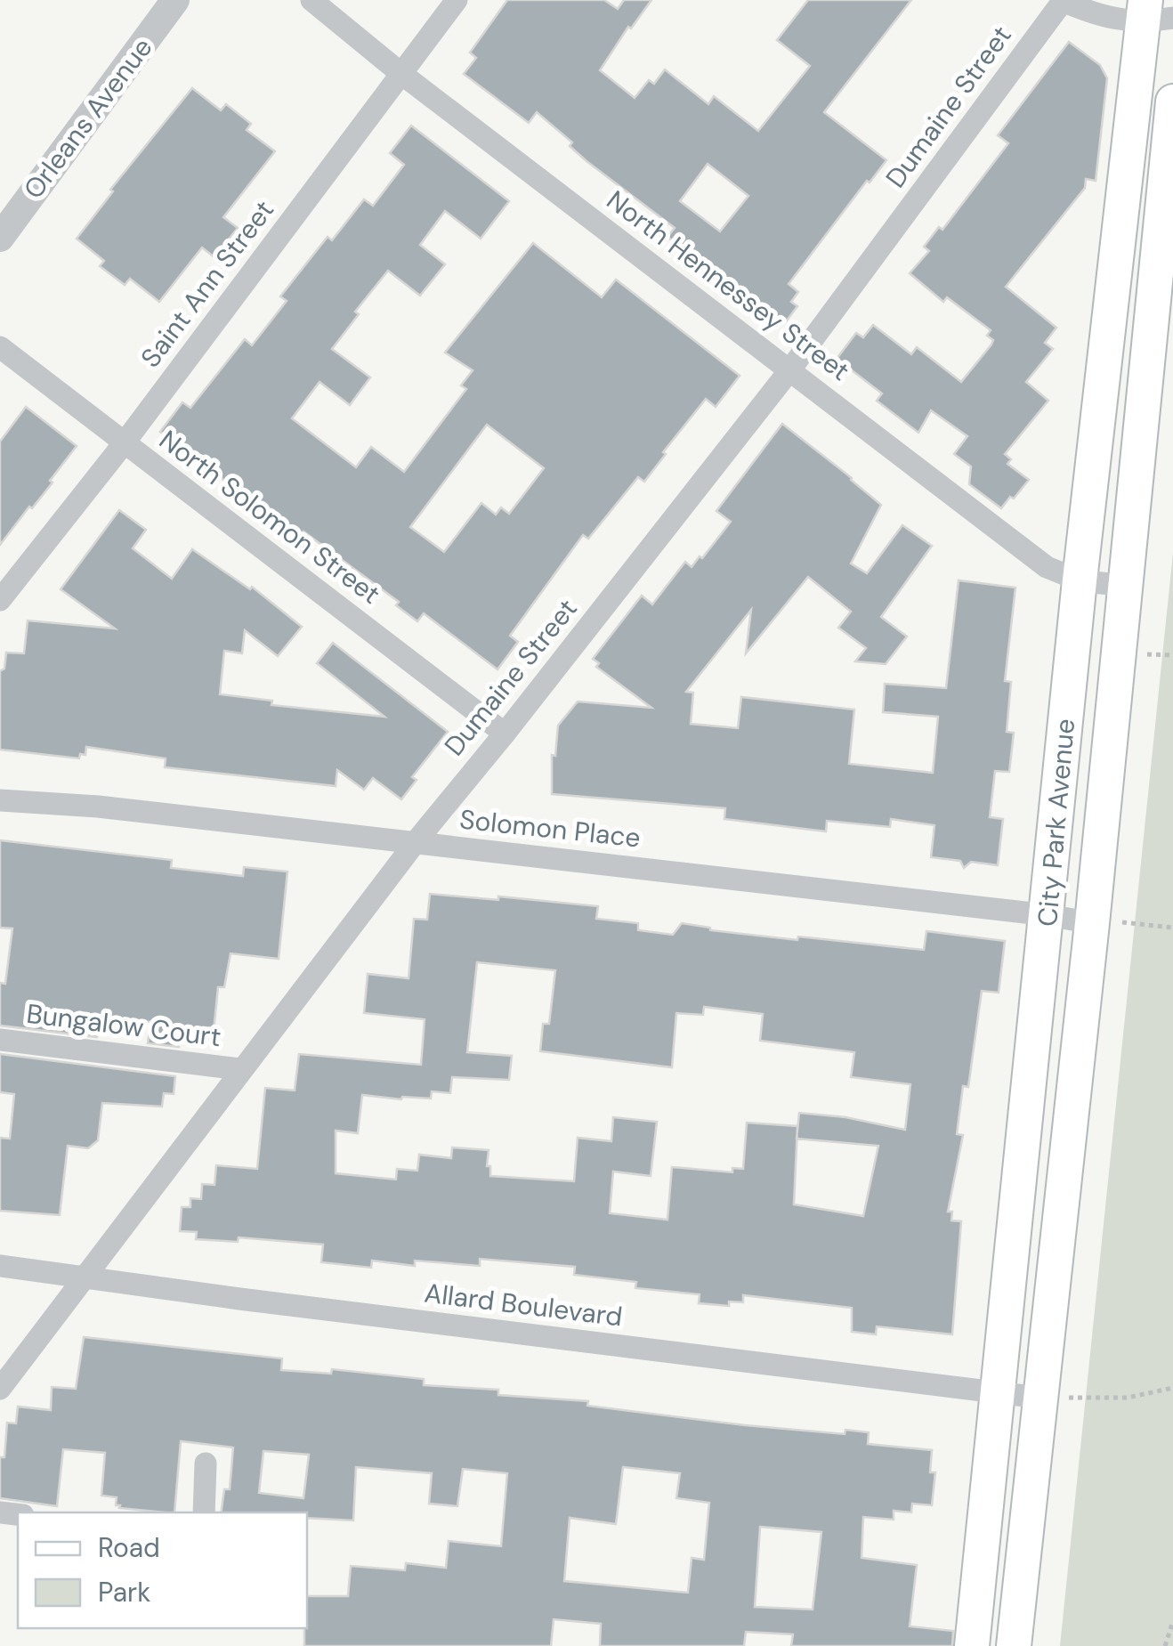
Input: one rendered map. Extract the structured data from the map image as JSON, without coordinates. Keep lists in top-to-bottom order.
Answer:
{
  "streets": {
    "main road": ["City Park Avenue"],
    "street": [
      "Dumaine Street",
      "Orleans Avenue",
      "Saint Ann Street",
      "North Hennessey Street",
      "North Solomon Street",
      "Solomon Place",
      "Bungalow Court",
      "Allard Boulevard"
    ]
  },
  "crossings": [
    ["Dumaine Street", "North Hennessey Street"],
    ["Dumaine Street", "North Solomon Street"],
    ["Dumaine Street", "Solomon Place"],
    ["Dumaine Street", "Bungalow Court"],
    ["Dumaine Street", "Allard Boulevard"],
    ["Saint Ann Street", "North Hennessey Street"],
    ["Saint Ann Street", "North Solomon Street"],
    ["North Hennessey Street", "City Park Avenue"],
    ["City Park Avenue", "Solomon Place"],
    ["City Park Avenue", "Allard Boulevard"]
  ],
  "legend": ["Road", "Park"]
}
